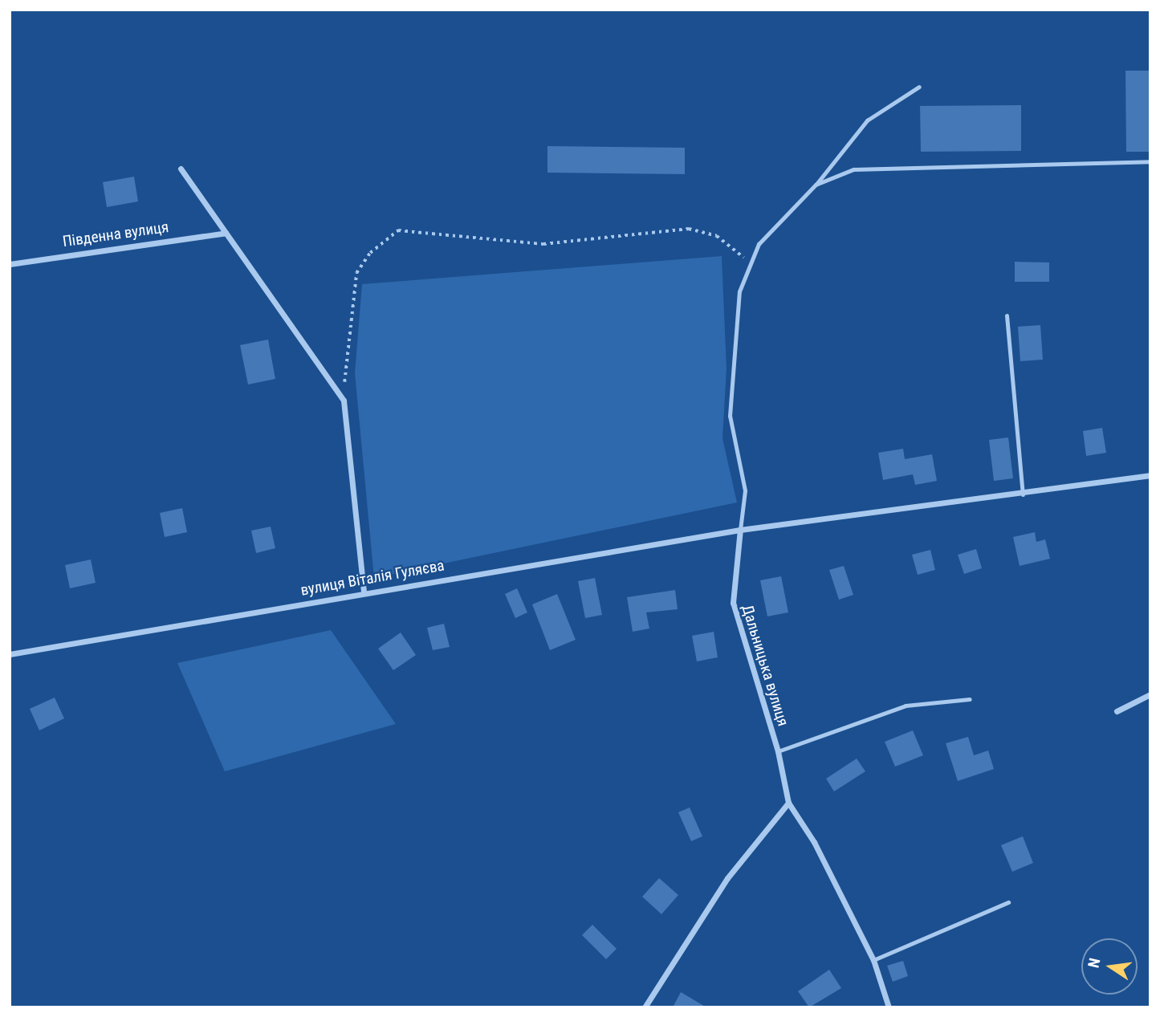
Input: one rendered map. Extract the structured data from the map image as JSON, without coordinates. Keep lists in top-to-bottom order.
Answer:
{
  "streets": {
    "street": ["Південна вулиця", "вулиця Віталія Гуляєва", "Дальницька вулиця"]
  },
  "crossings": [
    ["вулиця Віталія Гуляєва", "Дальницька вулиця"]
  ],
  "north": "left"
}
